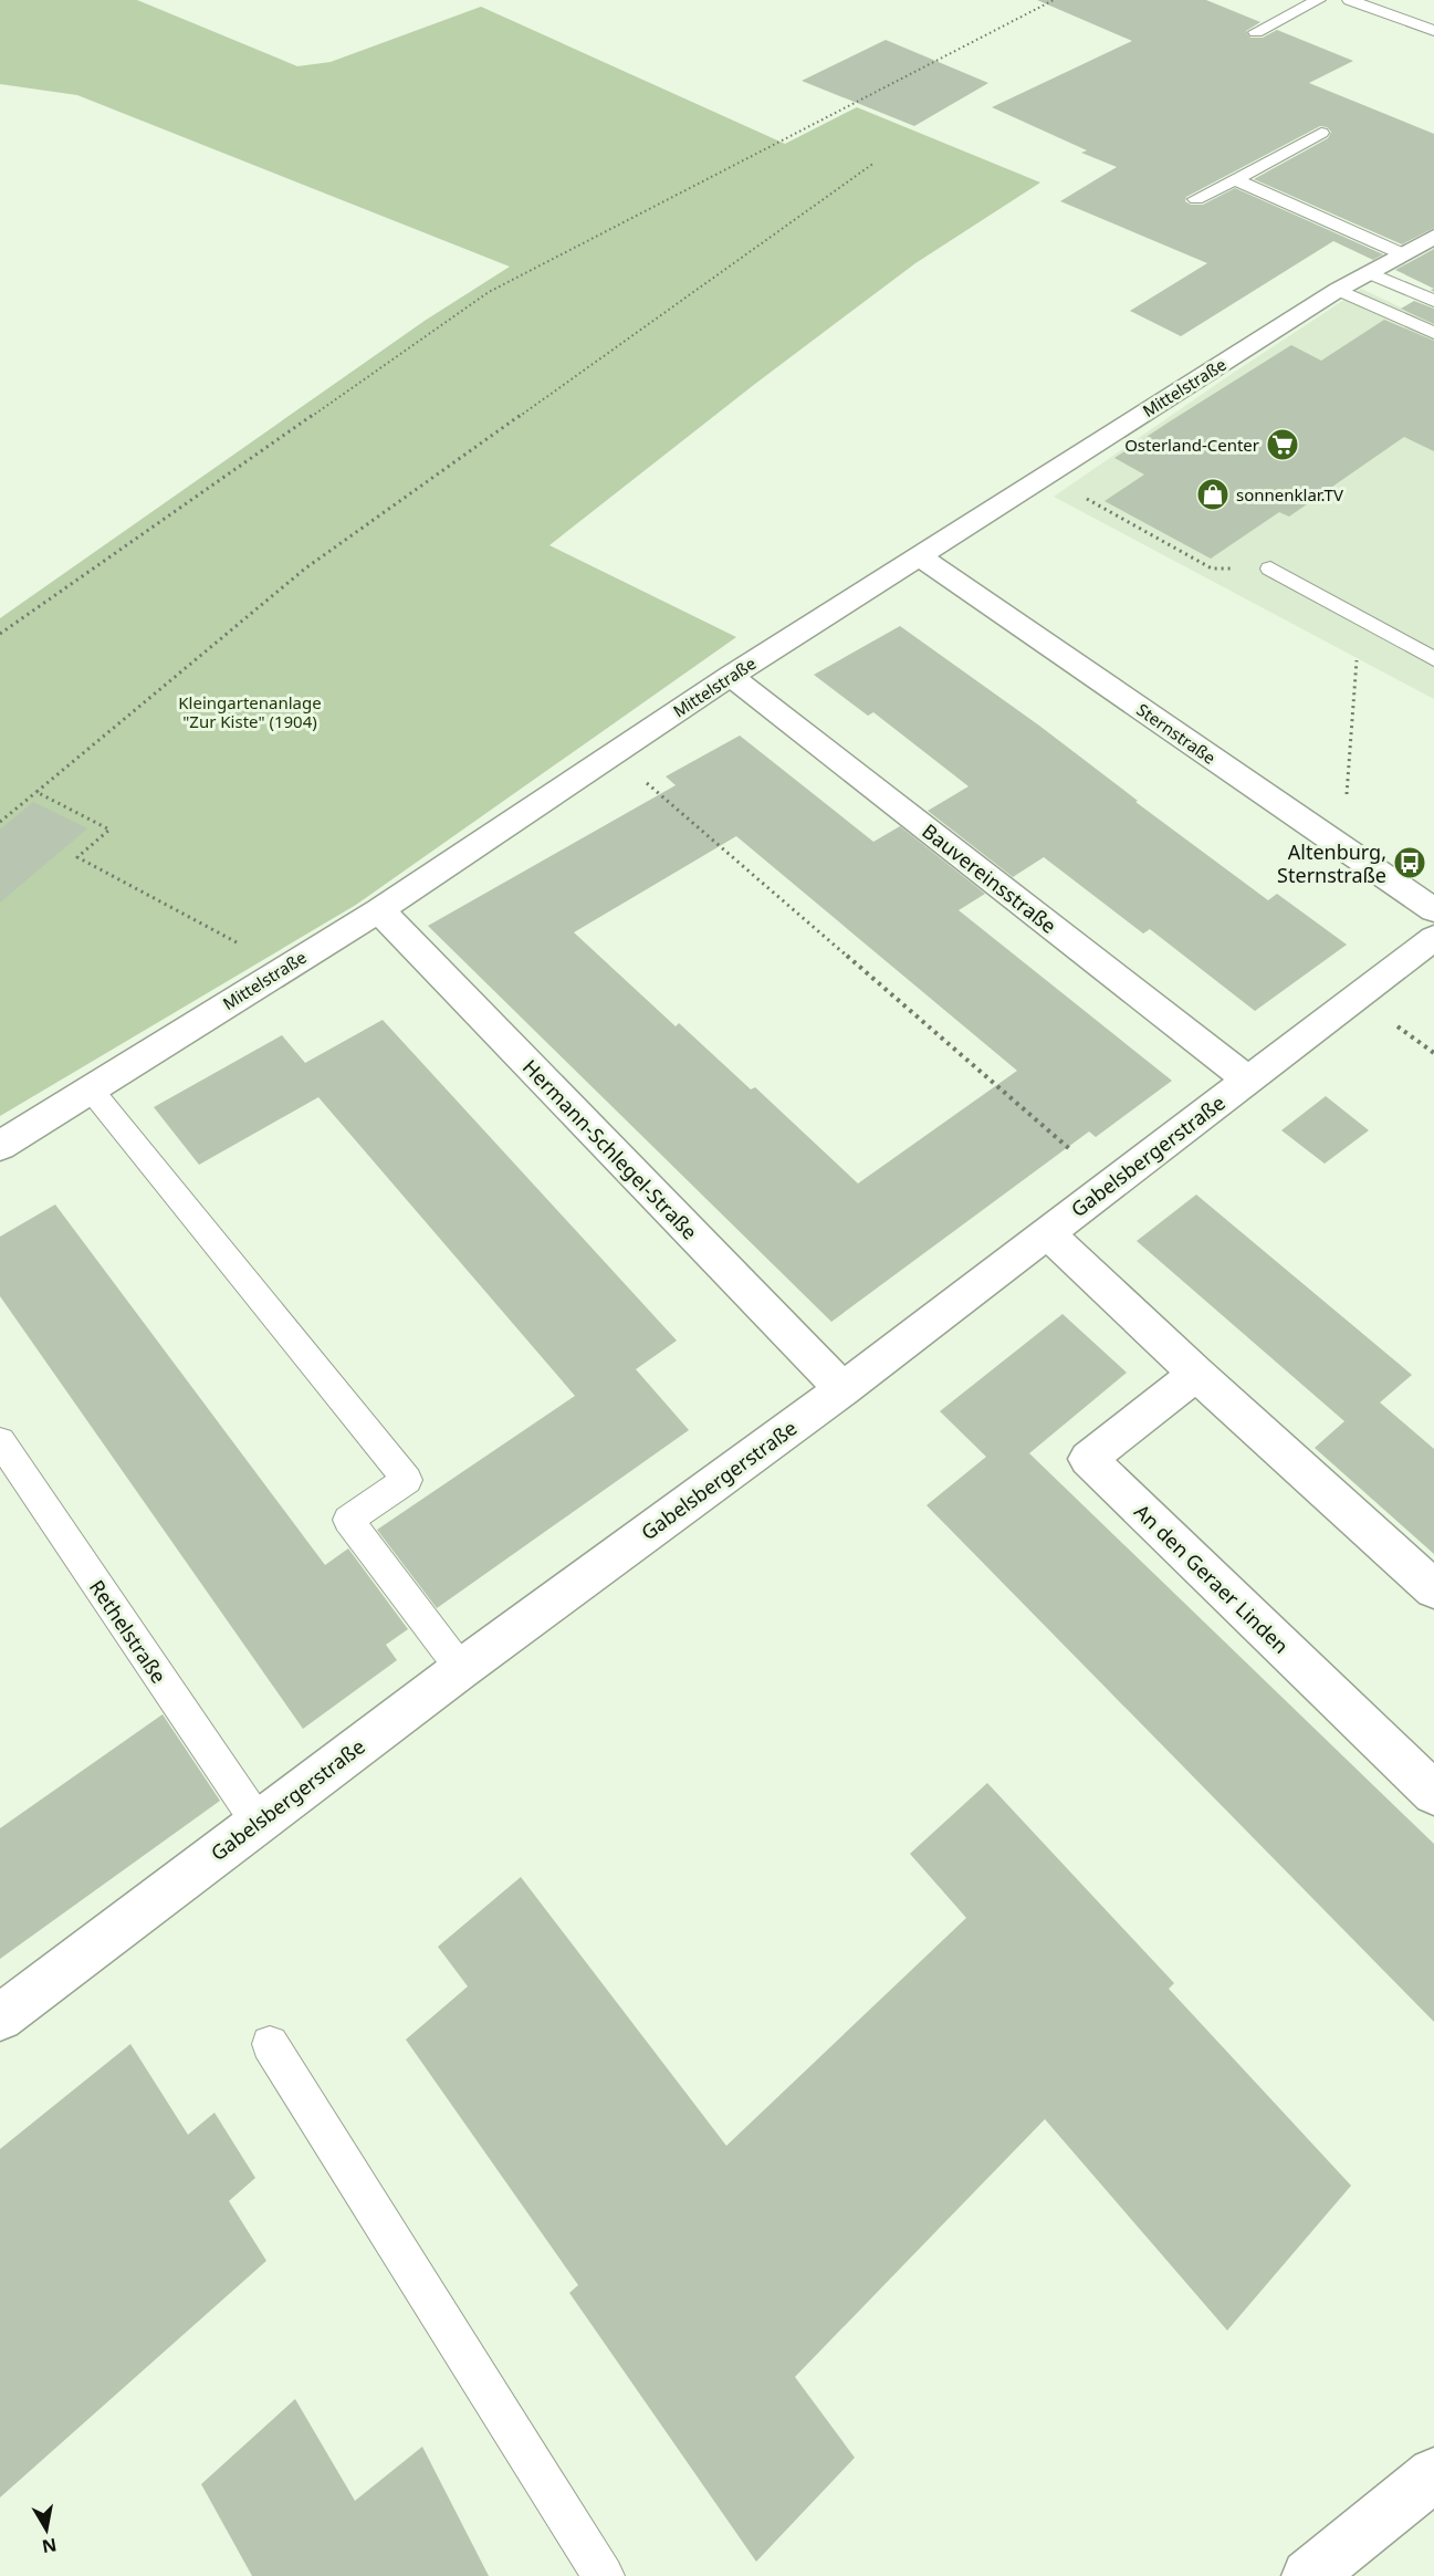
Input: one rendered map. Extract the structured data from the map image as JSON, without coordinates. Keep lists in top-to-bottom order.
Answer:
{
  "streets": {
    "street": [
      "Mittelstraße",
      "Sternstraße",
      "Bauvereinsstraße",
      "Hermann-Schlegel-Straße",
      "Gabelsbergerstraße",
      "An den Geraer Linden"
    ],
    "lane": ["Rethelstraße"]
  },
  "crossings": [
    ["Mittelstraße", "Sternstraße"],
    ["Mittelstraße", "Bauvereinsstraße"],
    ["Mittelstraße", "Hermann-Schlegel-Straße"],
    ["Bauvereinsstraße", "Gabelsbergerstraße"],
    ["Hermann-Schlegel-Straße", "Gabelsbergerstraße"],
    ["Gabelsbergerstraße", "Rethelstraße"]
  ],
  "parks": ["Kleingartenanlage \"Zur Kiste\" (1904)"],
  "places": {
    "supermarket": ["Osterland-Center"],
    "shop": ["sonnenklar.TV"],
    "bus stop": ["Altenburg, Sternstraße"]
  },
  "north": "bottom"
}
